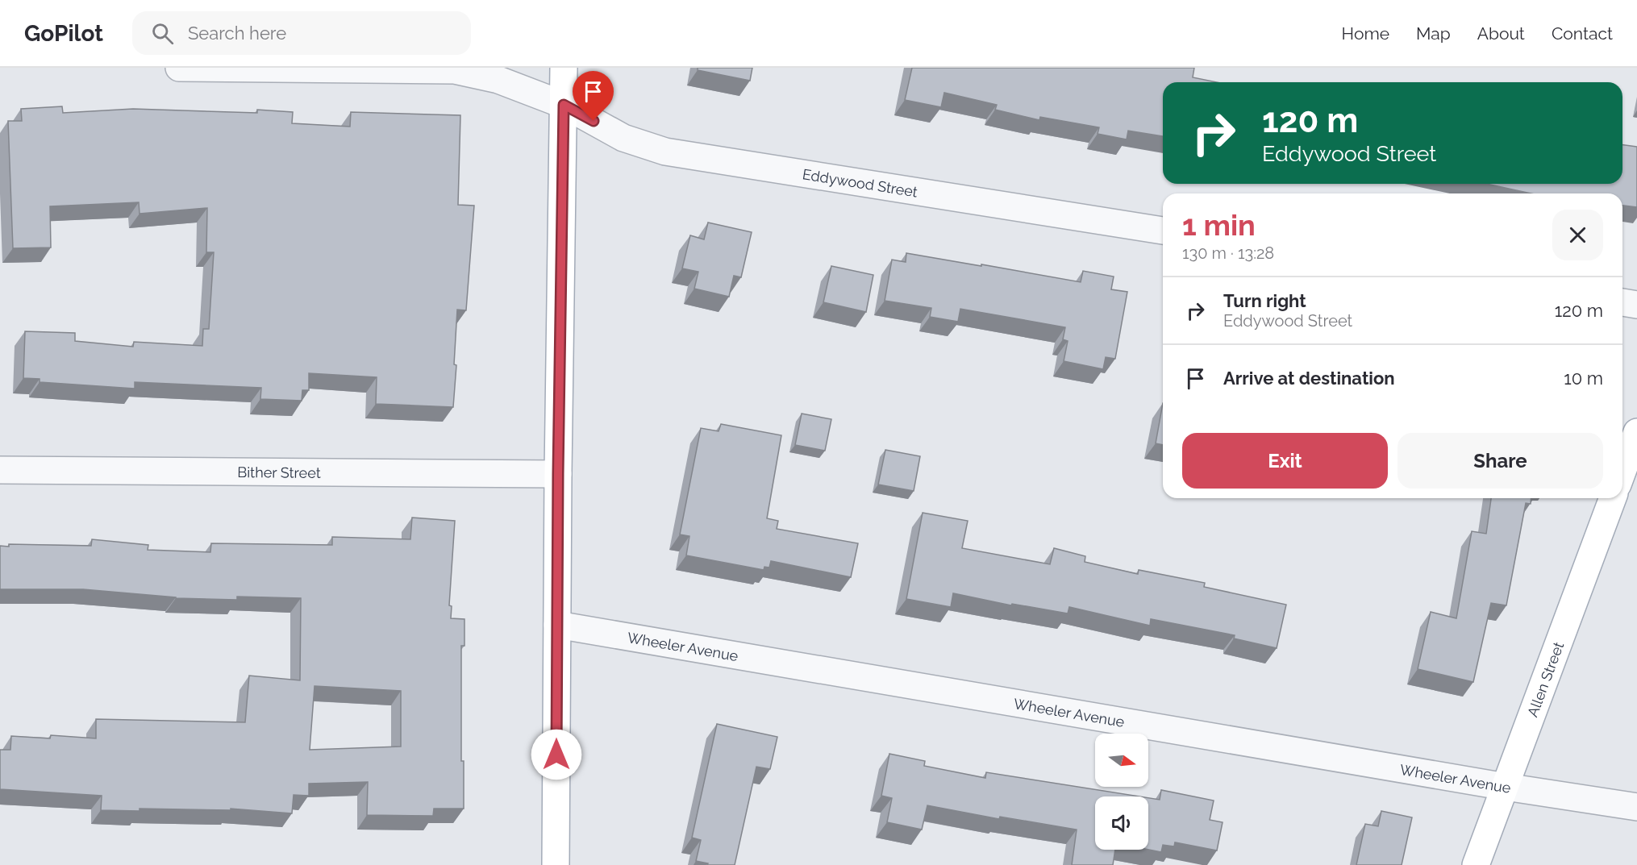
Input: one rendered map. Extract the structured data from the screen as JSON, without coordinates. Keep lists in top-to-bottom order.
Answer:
{
  "streets": {
    "main road": ["Allen Street"],
    "street": ["Eddywood Street", "Bither Street", "Wheeler Avenue"]
  },
  "crossings": [
    ["Wheeler Avenue", "Allen Street"]
  ],
  "north": "right",
  "page": {
    "header": "GoPilot",
    "search": "Search here",
    "nav": [
      "Home",
      "Map",
      "About",
      "Contact"
    ],
    "turn": ["120 m", "Eddywood Street"],
    "heading": ["1 min", "130 m · 13:28"],
    "list": [
      {
        "name": "Turn right",
        "note": "Eddywood Street",
        "value": "120 m"
      },
      {
        "name": "Arrive at destination",
        "value": "10 m"
      }
    ],
    "buttons": ["Exit", "Share"]
  }
}
